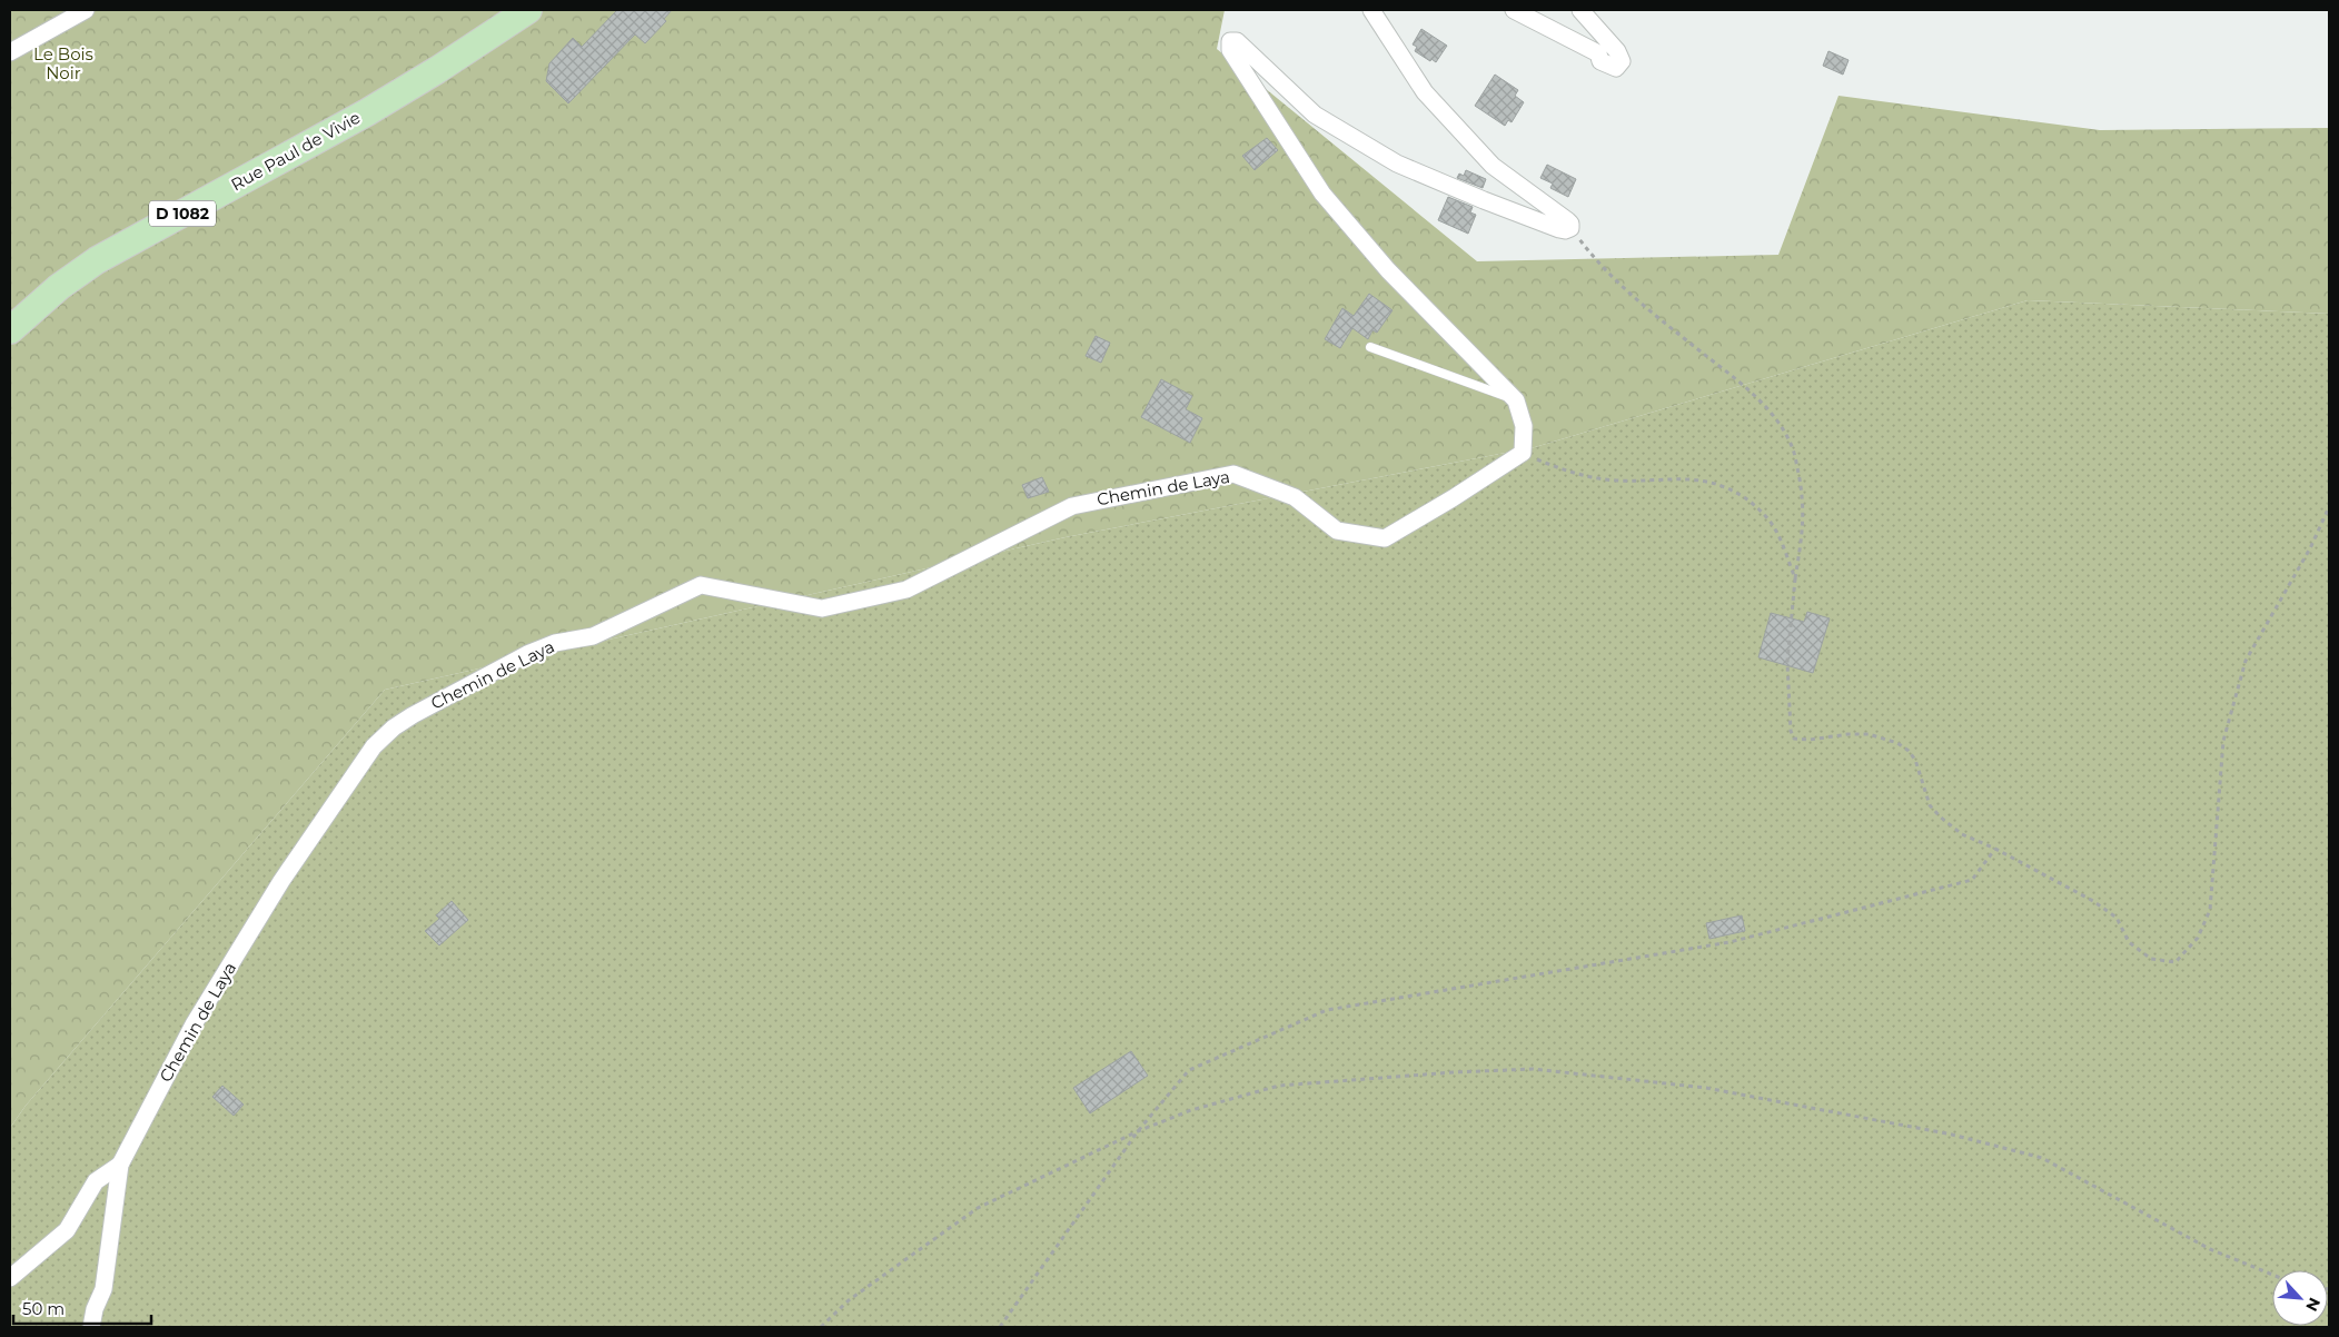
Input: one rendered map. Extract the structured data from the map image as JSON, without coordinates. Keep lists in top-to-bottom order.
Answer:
{
  "streets": {
    "main road": ["Rue Paul de Vivie", "D 1082"],
    "street": ["Chemin de Laya"]
  },
  "parks": ["Le Bois Noir"],
  "scale_bar": "50 m",
  "north": "bottom right"
}
